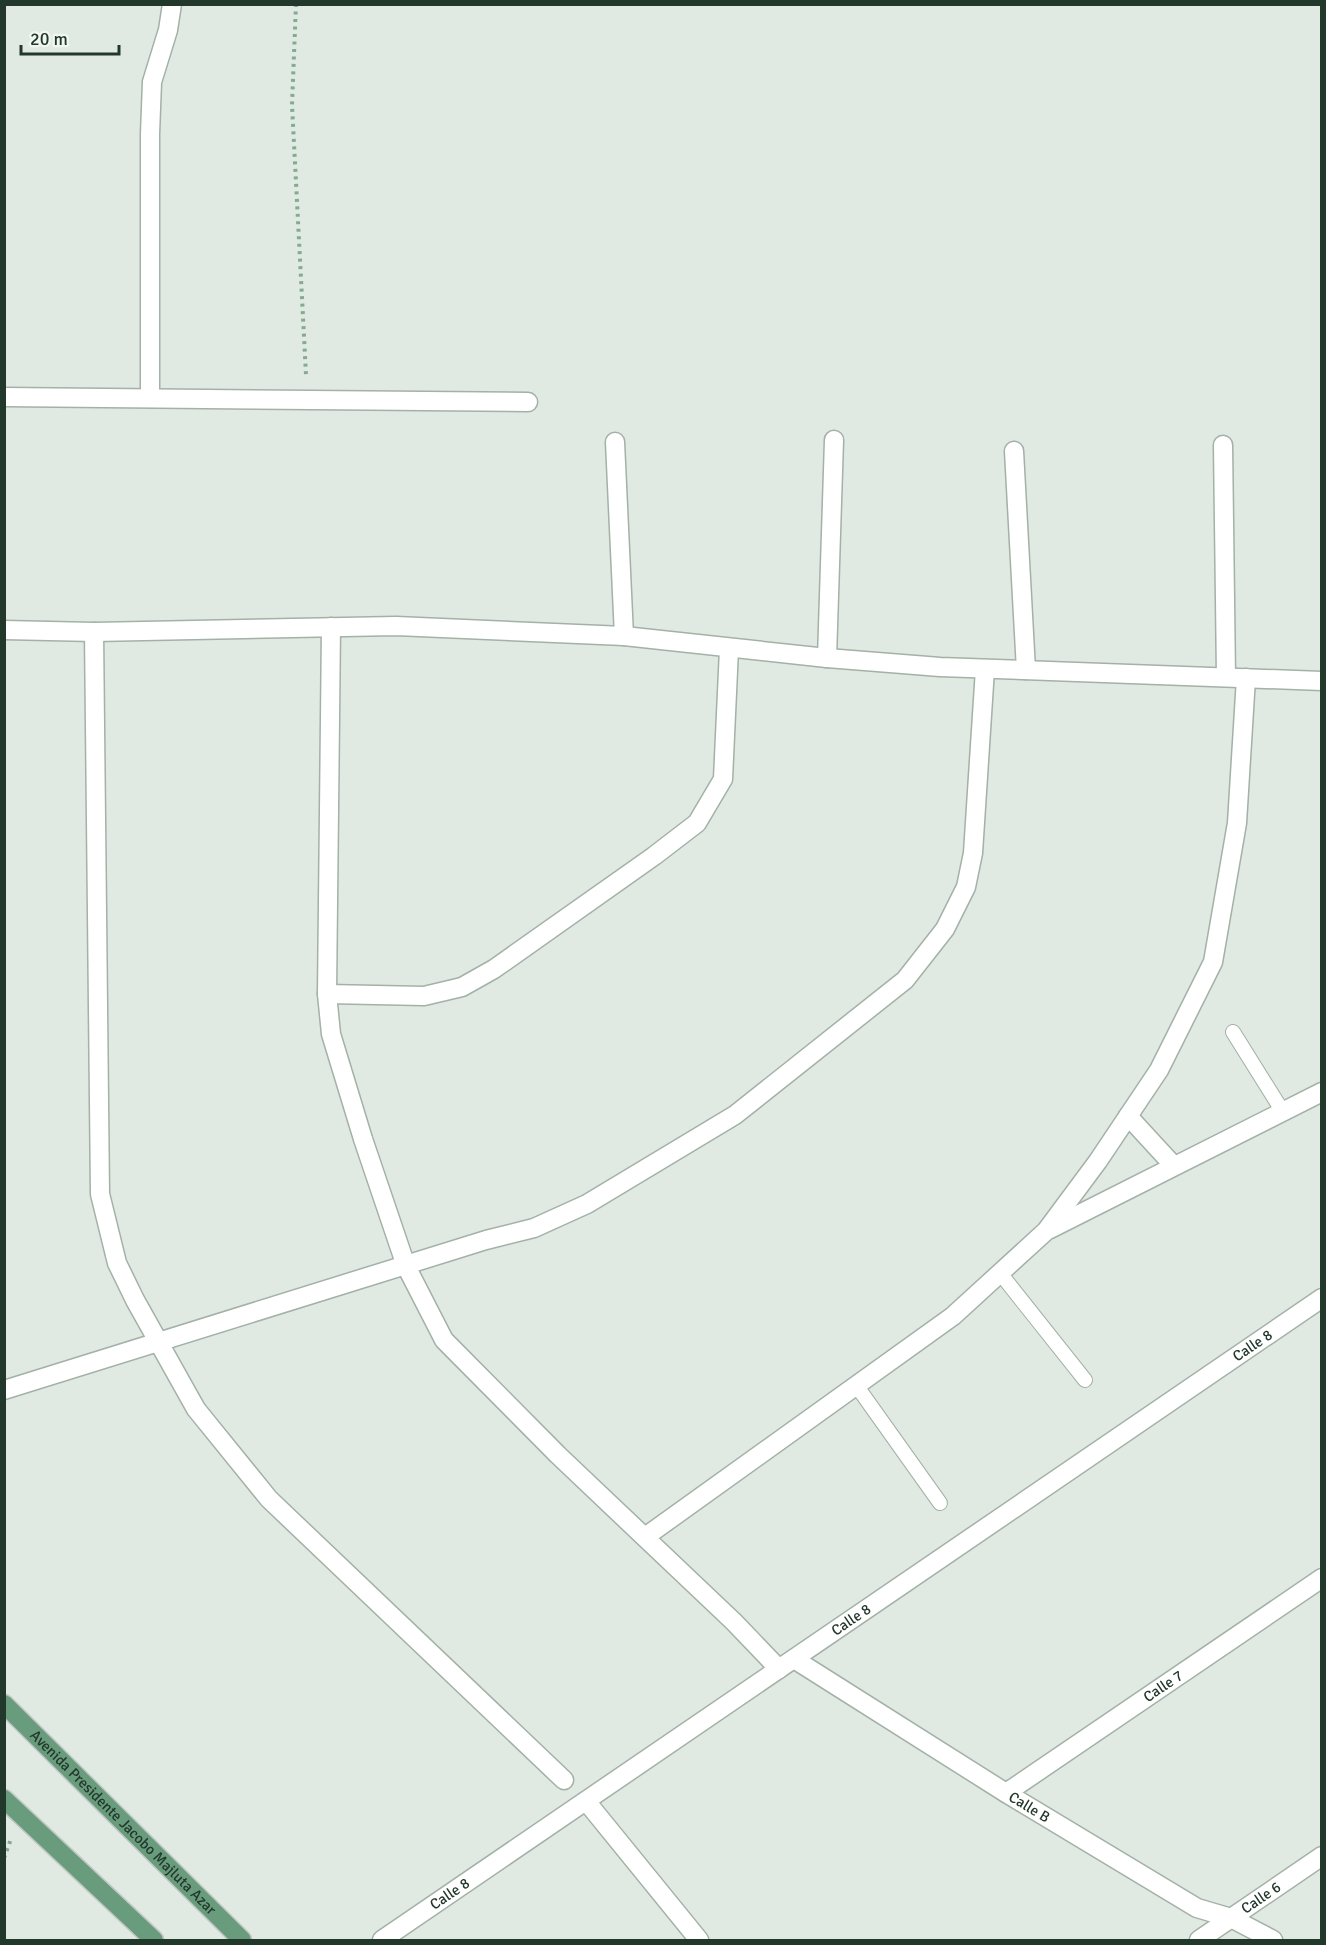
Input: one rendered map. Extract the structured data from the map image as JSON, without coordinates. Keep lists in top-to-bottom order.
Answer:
{
  "streets": {
    "main road": ["Avenida Presidente Jacobo Majluta Azar"],
    "street": [
      "Calle 8",
      "Calle 7",
      "Calle B",
      "Calle 6"
    ]
  },
  "crossings": [
    ["Calle 8", "Calle B"],
    ["Calle 7", "Calle B"],
    ["Calle B", "Calle 6"]
  ],
  "scale_bar": "20 m"
}
